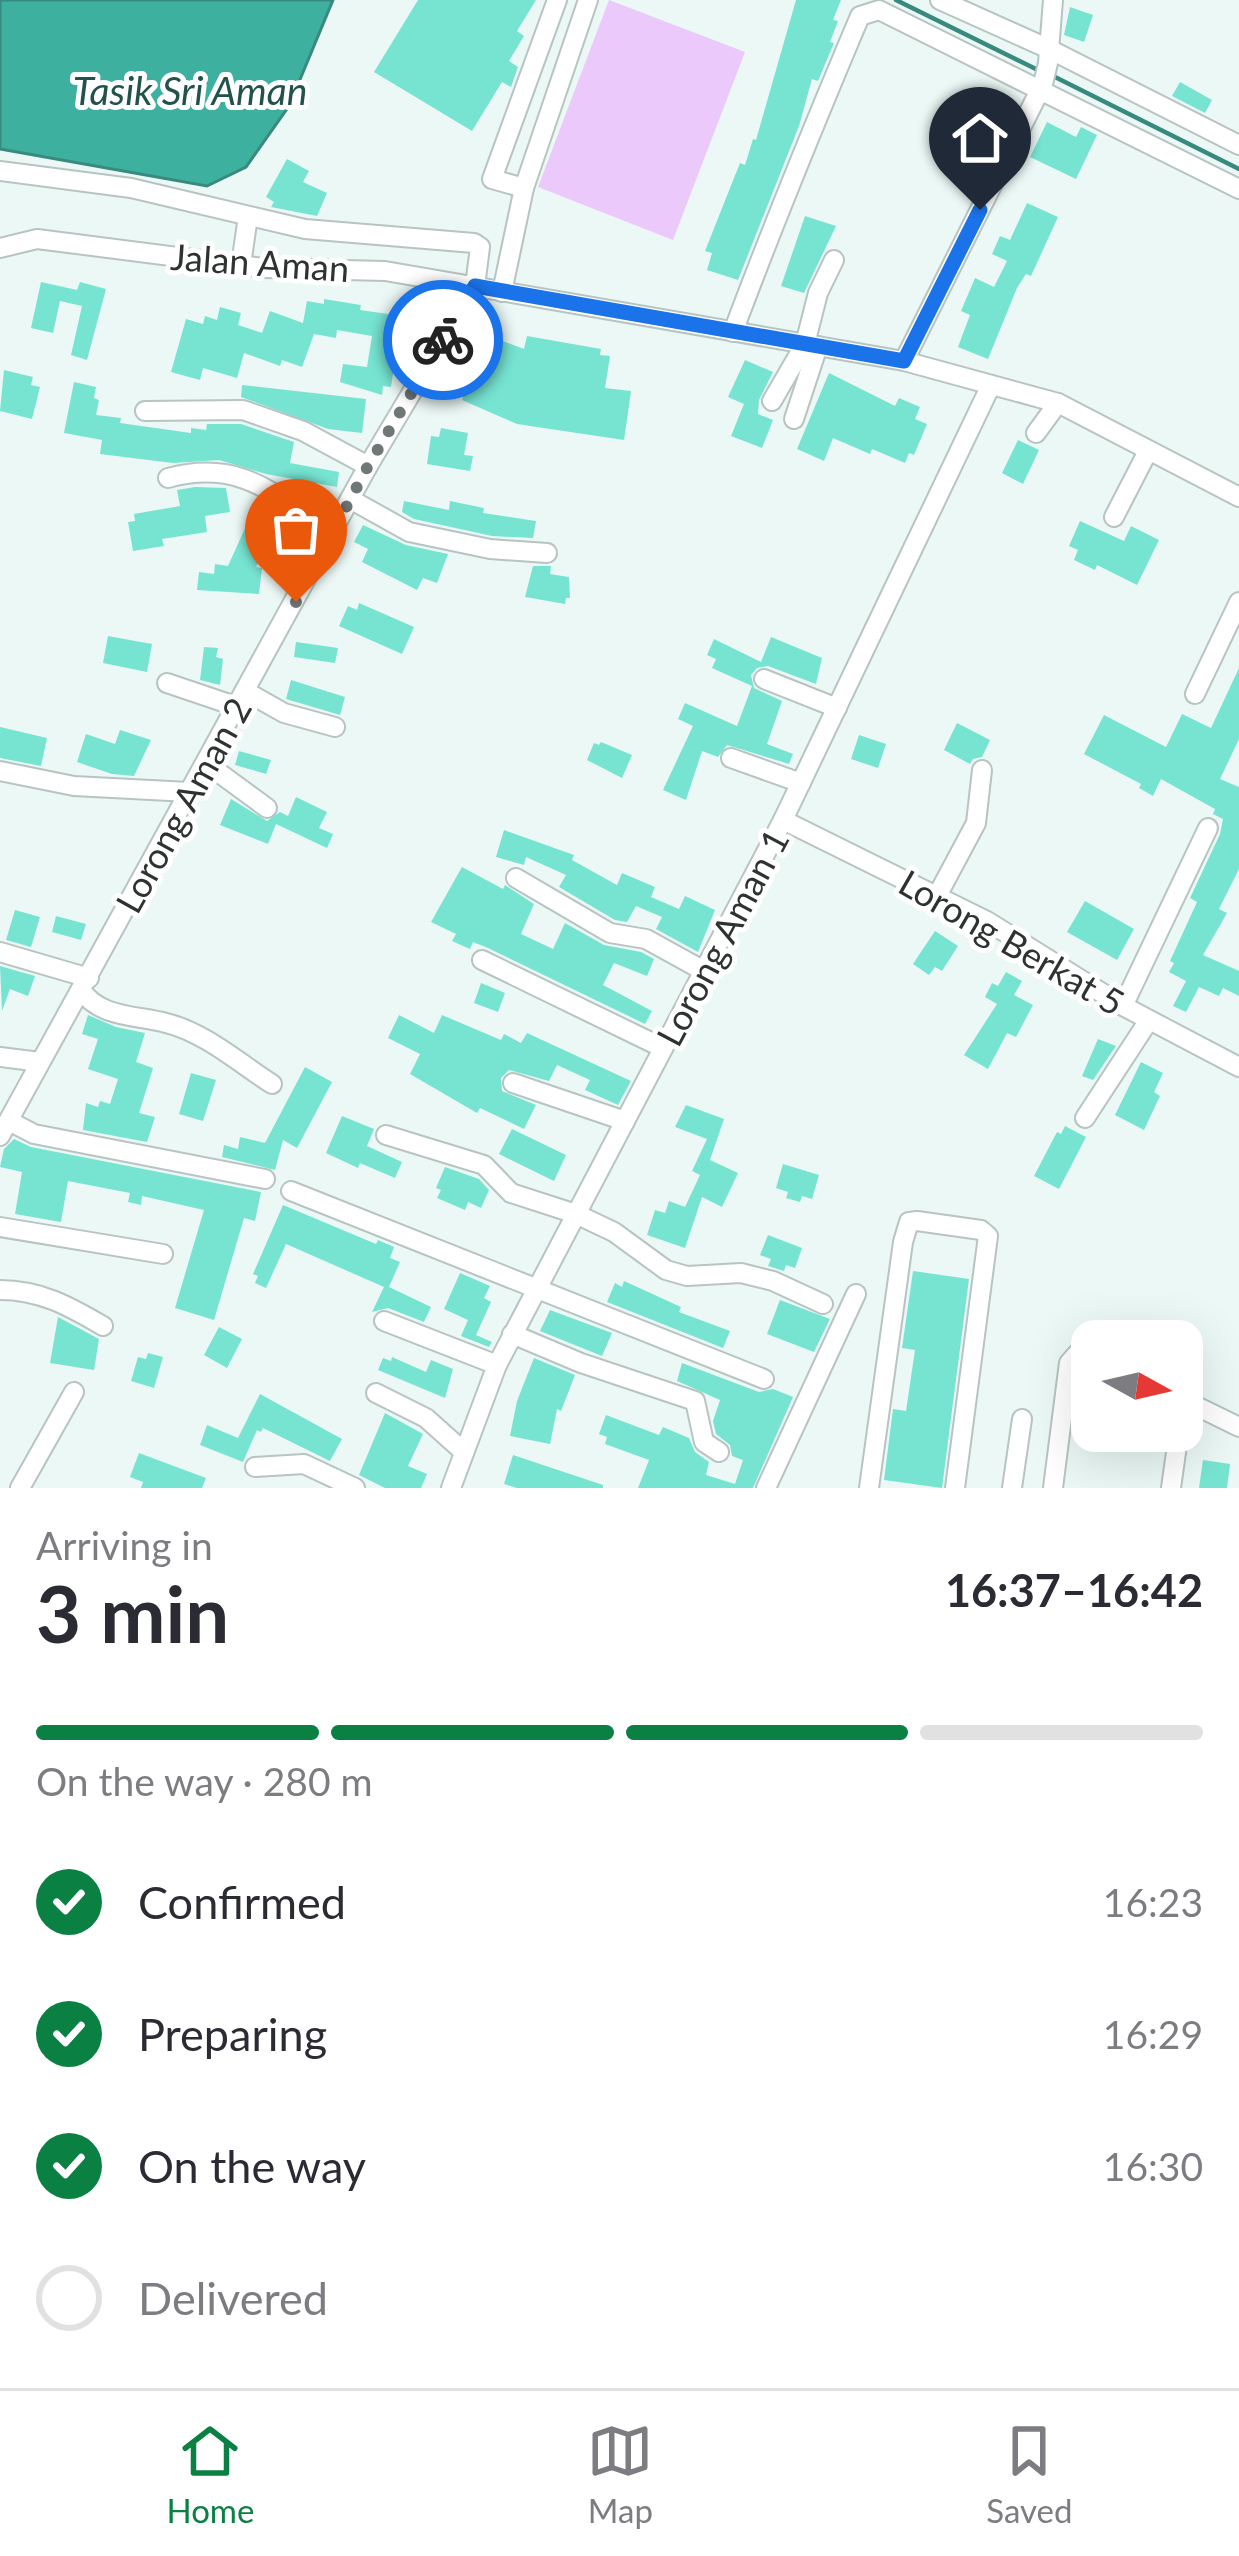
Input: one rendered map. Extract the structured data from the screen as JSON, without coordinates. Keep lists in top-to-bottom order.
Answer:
{
  "streets": {
    "street": [
      "Jalan Aman",
      "Lorong Aman 2",
      "Lorong Aman 1",
      "Lorong Berkat 5"
    ]
  },
  "crossings": [
    ["Jalan Aman", "Lorong Aman 2"],
    ["Jalan Aman", "Lorong Aman 1"],
    ["Lorong Aman 1", "Lorong Berkat 5"]
  ],
  "water": ["Tasik Sri Aman"],
  "north": "right",
  "page": {
    "heading": ["3 min", "Arriving in", "16:37–16:42"],
    "bar": "On the way · 280 m",
    "list": [
      ["Confirmed", "16:23"],
      ["Preparing", "16:29"],
      ["On the way", "16:30"],
      "Delivered"
    ],
    "tabs": ["Home", "Map", "Saved"]
  }
}
